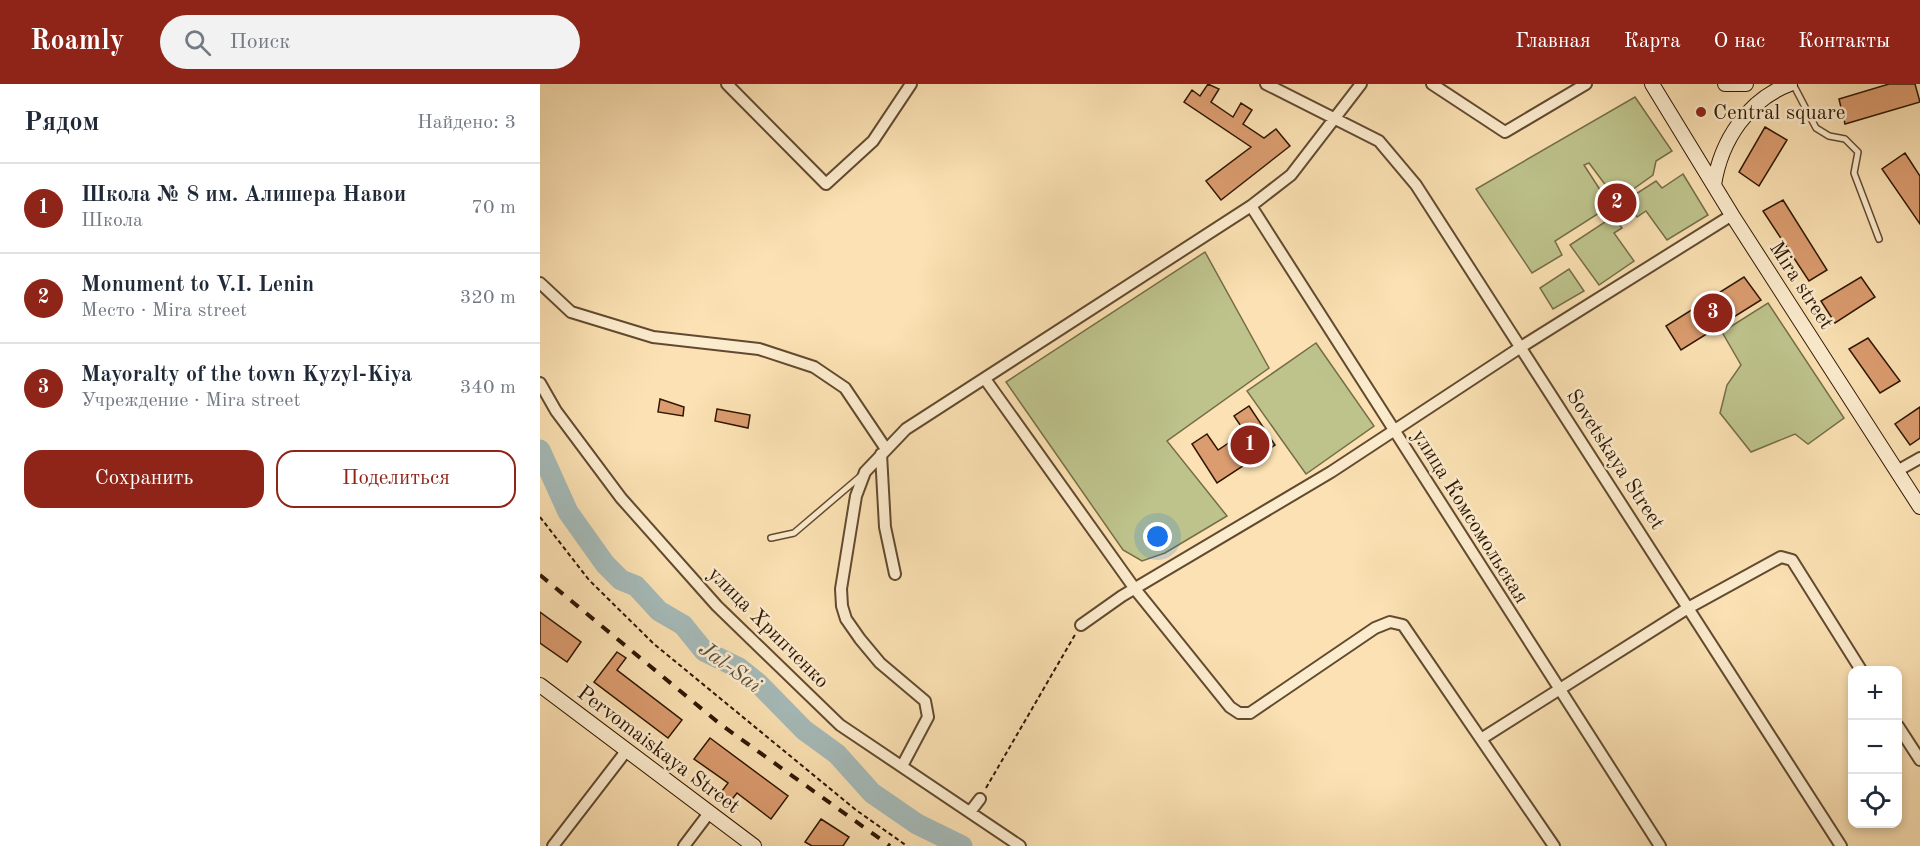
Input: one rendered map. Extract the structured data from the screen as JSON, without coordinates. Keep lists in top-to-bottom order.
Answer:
{
  "streets": {
    "main road": ["Mira street", "Pervomaiskaya Street"],
    "street": ["Sovetskaya Street", "улица Комсомольская", "улица Хрипченко"]
  },
  "water": ["Jal-Sai"],
  "places": ["Central square"],
  "page": {
    "header": "Roamly",
    "search": "Поиск",
    "nav": [
      "Главная",
      "Карта",
      "О нас",
      "Контакты"
    ],
    "heading": ["Рядом", "Найдено: 3"],
    "list": [
      {
        "mark": "1",
        "name": "Школа № 8 им. Алишера Навои",
        "note": "Школа",
        "value": "70 m"
      },
      {
        "mark": "2",
        "name": "Monument to V.I. Lenin",
        "note": "Место · Mira street",
        "value": "320 m"
      },
      {
        "mark": "3",
        "name": "Мayoralty of the town Kyzyl-Kiya",
        "note": "Учреждение · Mira street",
        "value": "340 m"
      }
    ],
    "pins": ["2", "3", "1"],
    "buttons": ["Сохранить", "Поделиться"],
    "map_buttons": ["+", "−"]
  }
}
